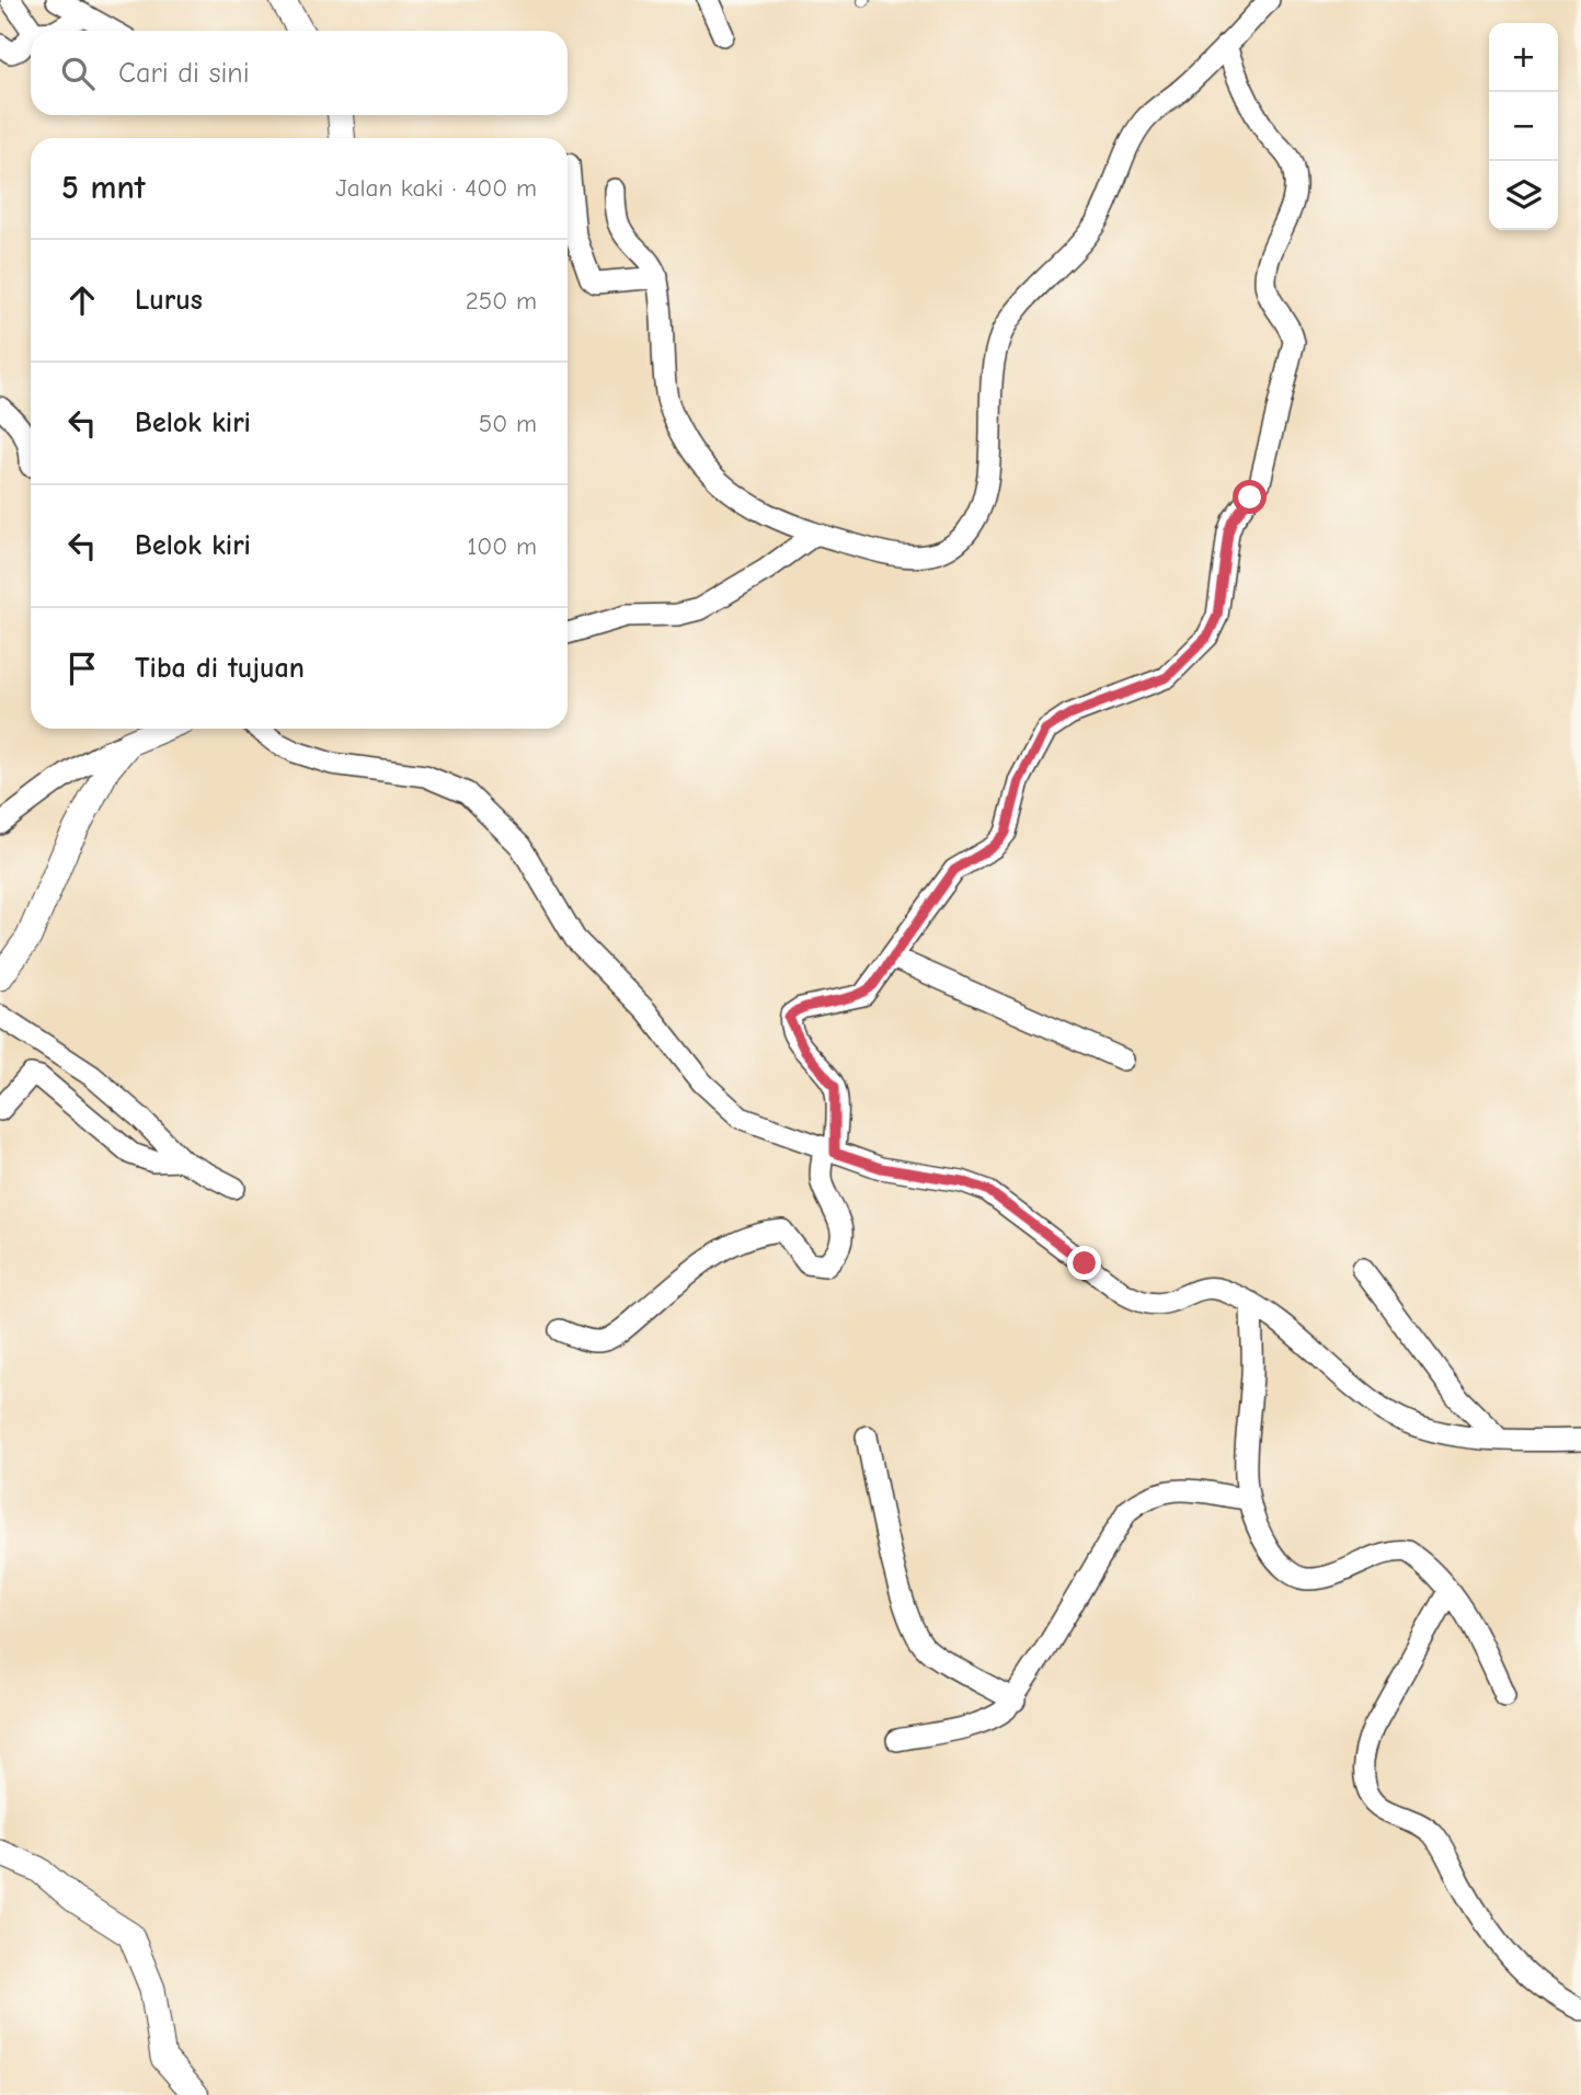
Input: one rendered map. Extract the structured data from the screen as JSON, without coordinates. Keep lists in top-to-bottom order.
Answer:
{
  "page": {
    "map_buttons": ["+", "−"],
    "search": "Cari di sini",
    "heading": ["5 mnt", "Jalan kaki · 400 m"],
    "list": [
      ["Lurus", "250 m"],
      ["Belok kiri", "50 m"],
      ["Belok kiri", "100 m"],
      "Tiba di tujuan"
    ]
  }
}
